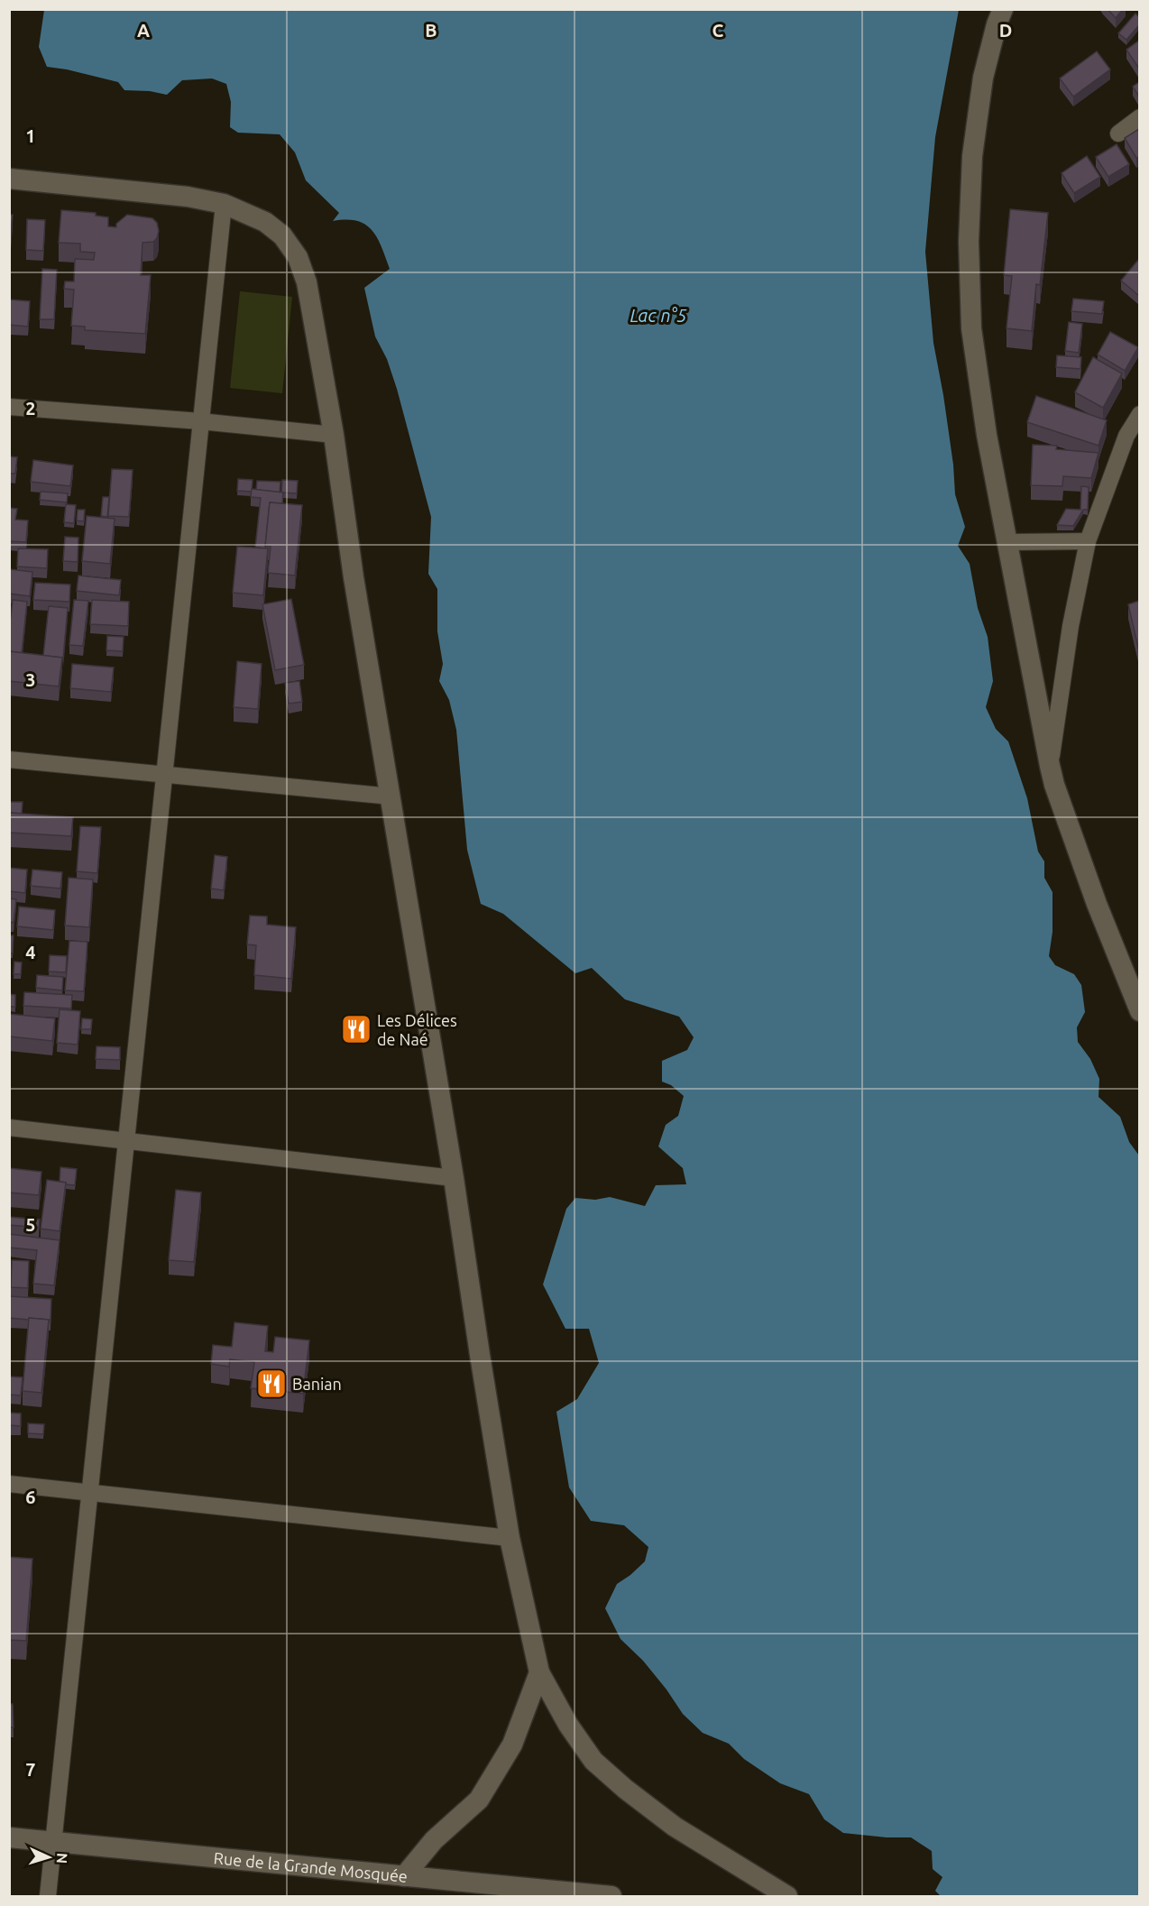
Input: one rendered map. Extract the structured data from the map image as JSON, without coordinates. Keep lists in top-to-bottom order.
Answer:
{
  "streets": {
    "street": ["Rue de la Grande Mosquée"]
  },
  "water": ["Lac n°5"],
  "places": {
    "restaurant": ["Les Délices de Naé", "Banian"]
  },
  "north": "right",
  "grid": {
    "columns": [
      "A",
      "B",
      "C",
      "D"
    ],
    "rows": [
      "1",
      "2",
      "3",
      "4",
      "5",
      "6",
      "7"
    ]
  }
}
